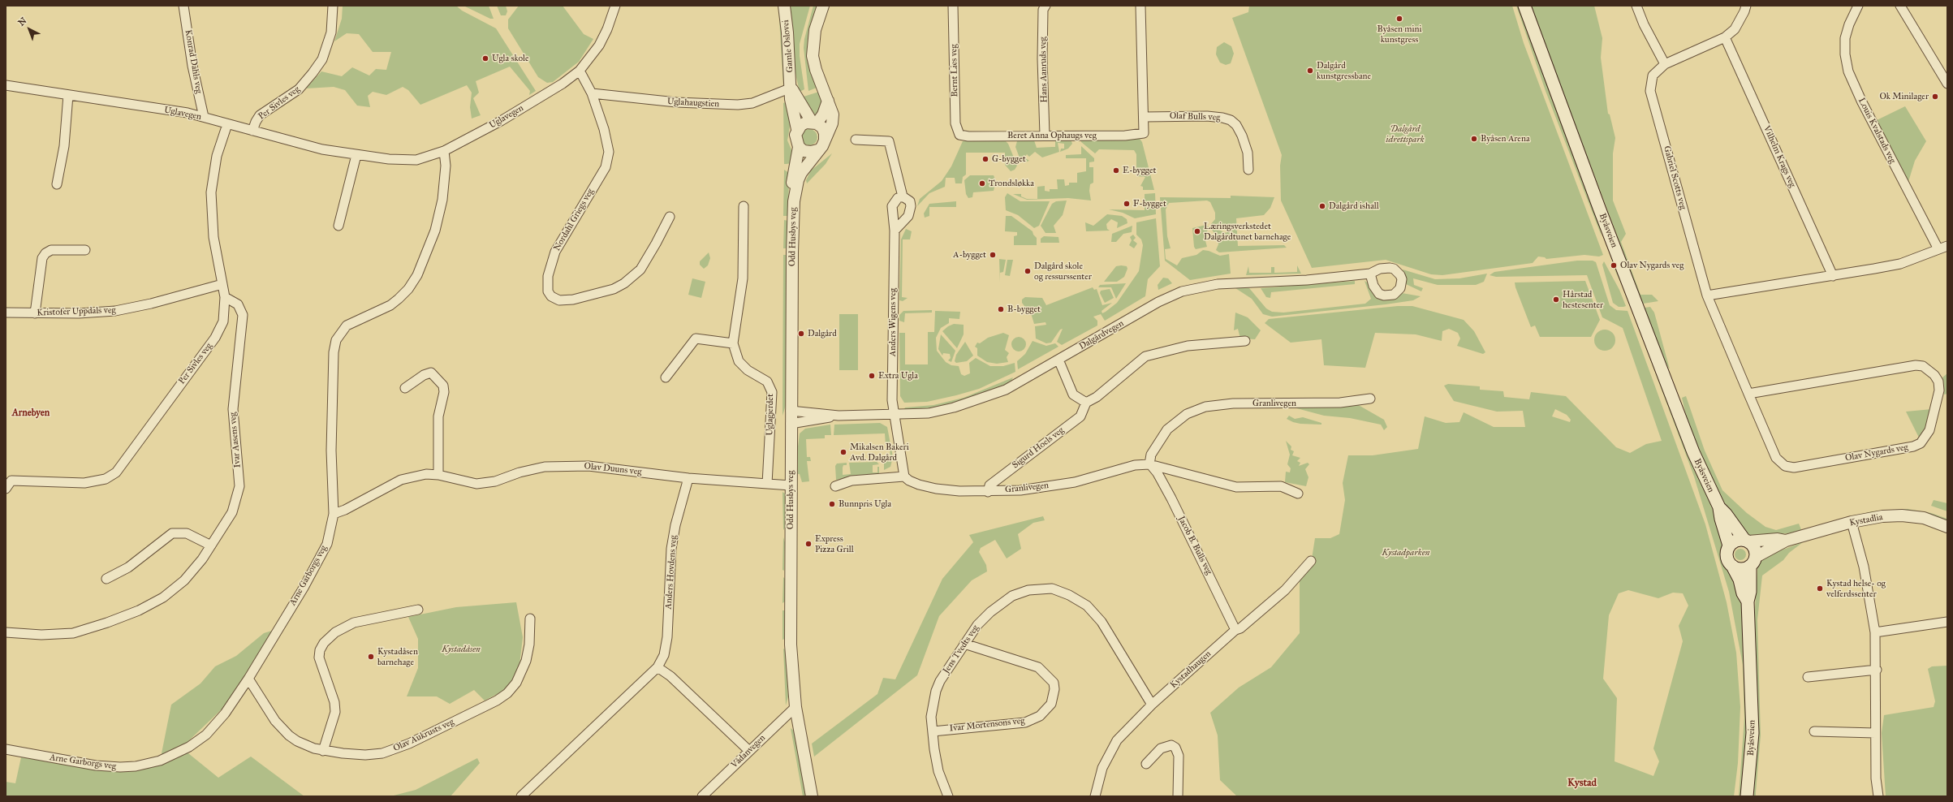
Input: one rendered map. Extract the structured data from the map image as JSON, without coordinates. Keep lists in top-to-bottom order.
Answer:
{
  "streets": {
    "main road": ["Byåsveien"],
    "street": [
      "Gamle Oslovei",
      "Konrad Dahls veg",
      "Hans Aanruds veg",
      "Bernt Lies veg",
      "Per Sivles veg",
      "Uglahaugstien",
      "Uglavegen",
      "Olaf Bulls veg",
      "Louis Kvalstads veg",
      "Beret Anna Ophaugs veg",
      "Vilhelm Krags veg",
      "Gabriel Scotts veg",
      "Nordahl Griegs veg",
      "Odd Husbys veg",
      "Kristofer Uppdals veg",
      "Anders Wigens veg",
      "Dalgårdvegen",
      "Granlivegen",
      "Uglagjerdet",
      "Ivar Aasens veg",
      "Sigurd Hoels veg",
      "Olav Nygards veg",
      "Olav Duuns veg",
      "Kystadlia",
      "Jacob B. Bulls veg",
      "Anders Hovdens veg",
      "Arne Garborgs veg",
      "Jens Tvedts veg",
      "Kystadhaugen",
      "Ivar Mortensons veg",
      "Olav Aukrusts veg",
      "Vådanvegen"
    ]
  },
  "crossings": [
    ["Gamle Oslovei", "Uglahaugstien"],
    ["Gamle Oslovei", "Odd Husbys veg"],
    ["Konrad Dahls veg", "Uglavegen"],
    ["Hans Aanruds veg", "Beret Anna Ophaugs veg"],
    ["Bernt Lies veg", "Beret Anna Ophaugs veg"],
    ["Per Sivles veg", "Uglavegen"],
    ["Per Sivles veg", "Kristofer Uppdals veg"],
    ["Per Sivles veg", "Ivar Aasens veg"],
    ["Uglahaugstien", "Nordahl Griegs veg"],
    ["Uglavegen", "Nordahl Griegs veg"],
    ["Uglavegen", "Arne Garborgs veg"],
    ["Olaf Bulls veg", "Beret Anna Ophaugs veg"],
    ["Vilhelm Krags veg", "Gabriel Scotts veg"],
    ["Gabriel Scotts veg", "Olav Nygards veg"],
    ["Byåsveien", "Kystadlia"],
    ["Odd Husbys veg", "Dalgårdvegen"],
    ["Odd Husbys veg", "Olav Duuns veg"],
    ["Odd Husbys veg", "Vådanvegen"],
    ["Anders Wigens veg", "Dalgårdvegen"],
    ["Granlivegen", "Sigurd Hoels veg"],
    ["Granlivegen", "Jacob B. Bulls veg"],
    ["Uglagjerdet", "Olav Duuns veg"],
    ["Olav Duuns veg", "Anders Hovdens veg"],
    ["Olav Duuns veg", "Arne Garborgs veg"],
    ["Jacob B. Bulls veg", "Kystadhaugen"],
    ["Arne Garborgs veg", "Olav Aukrusts veg"],
    ["Jens Tvedts veg", "Kystadhaugen"],
    ["Jens Tvedts veg", "Ivar Mortensons veg"]
  ],
  "districts": ["Arnebyen", "Kystad"],
  "parks": ["Dalgård idrettspark", "Kystadparken", "Kystadåsen"],
  "places": [
    "Byåsen mini kunstgress",
    "Ugla skole",
    "Dalgård kunstgressbane",
    "Ok Minilager",
    "Byåsen Arena",
    "G-bygget",
    "E-bygget",
    "Trondsløkka",
    "F-bygget",
    "Dalgård ishall",
    "Læringsverkstedet Dalgårdtunet barnehage",
    "A-bygget",
    "Olav Nygards veg",
    "Dalgård skole og ressurssenter",
    "Hårstad hestesenter",
    "B-bygget",
    "Dalgård",
    "Extra Ugla",
    "Mikalsen Bakeri Avd. Dalgård",
    "Bunnpris Ugla",
    "Express Pizza Grill",
    "Kystad helse- og velferdssenter",
    "Kystadåsen barnehage"
  ],
  "north": "top left"
}
